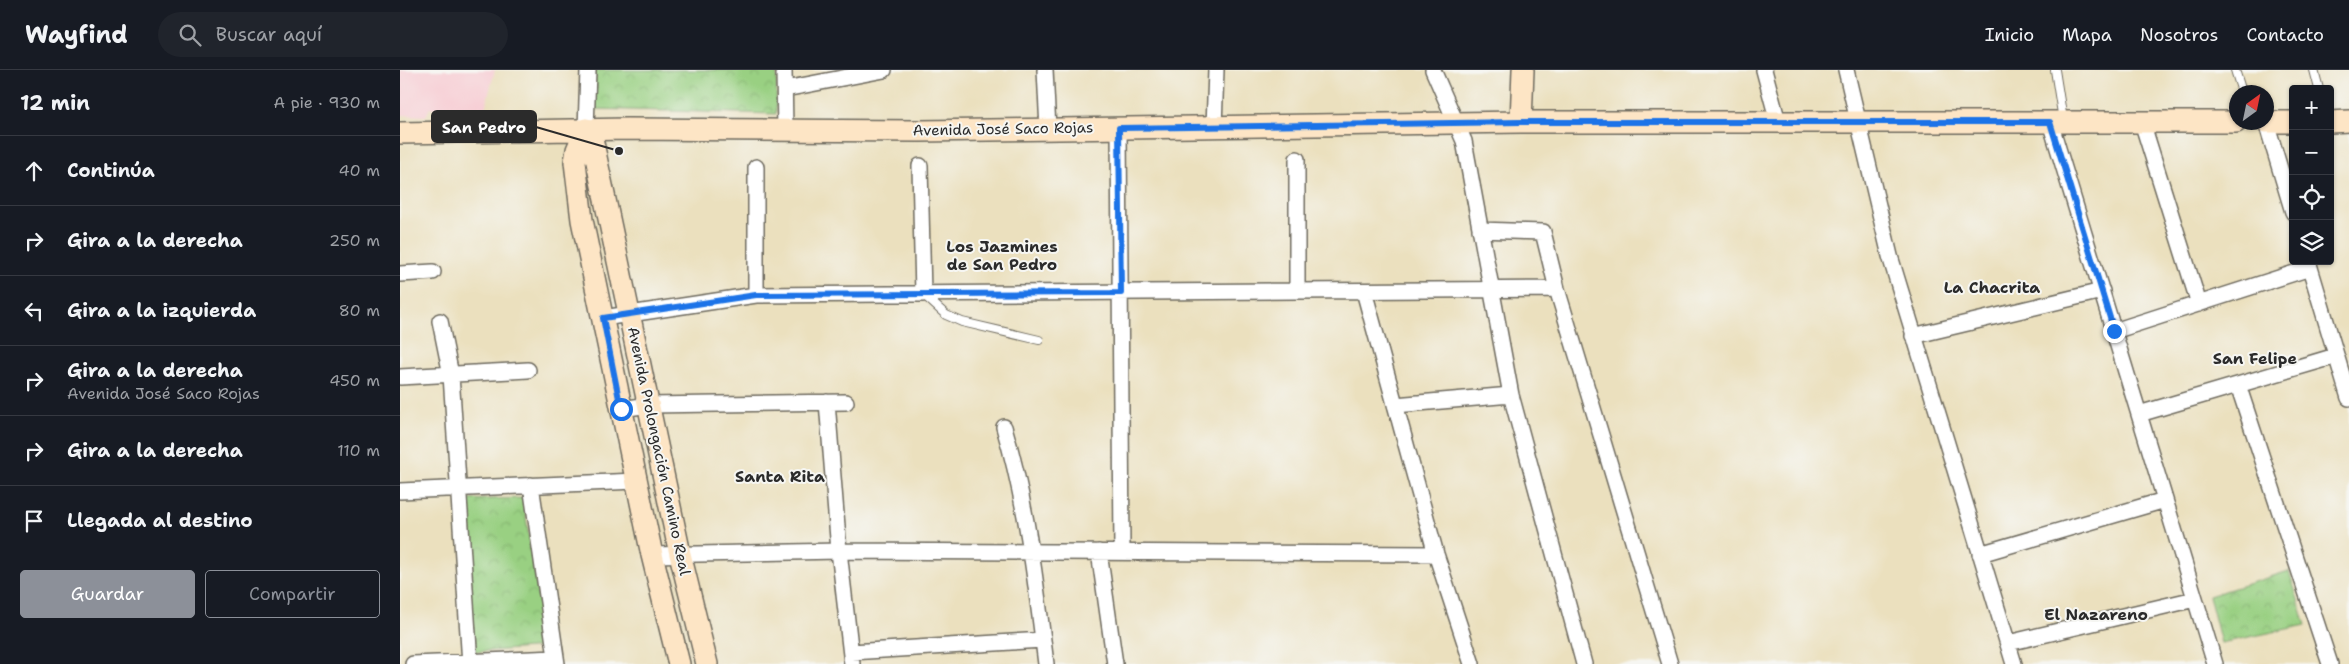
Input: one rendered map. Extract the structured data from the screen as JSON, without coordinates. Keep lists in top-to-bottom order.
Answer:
{
  "streets": {
    "main road": ["Avenida José Saco Rojas", "Avenida Prolongación Camino Real"]
  },
  "crossings": [
    ["Avenida José Saco Rojas", "Avenida Prolongación Camino Real"]
  ],
  "districts": [
    "Los Jazmines de San Pedro",
    "La Chacrita",
    "San Felipe",
    "Santa Rita",
    "El Nazareno"
  ],
  "places": ["San Pedro"],
  "north": "top right",
  "page": {
    "header": "Wayfind",
    "search": "Buscar aquí",
    "nav": [
      "Inicio",
      "Mapa",
      "Nosotros",
      "Contacto"
    ],
    "heading": ["12 min", "A pie · 930 m"],
    "map_buttons": ["+", "−"],
    "list": [
      ["Continúa", "40 m"],
      ["Gira a la derecha", "250 m"],
      ["Gira a la izquierda", "80 m"],
      ["Gira a la derecha", "Avenida José Saco Rojas", "450 m"],
      ["Gira a la derecha", "110 m"],
      "Llegada al destino"
    ],
    "buttons": ["Guardar", "Compartir"]
  }
}
